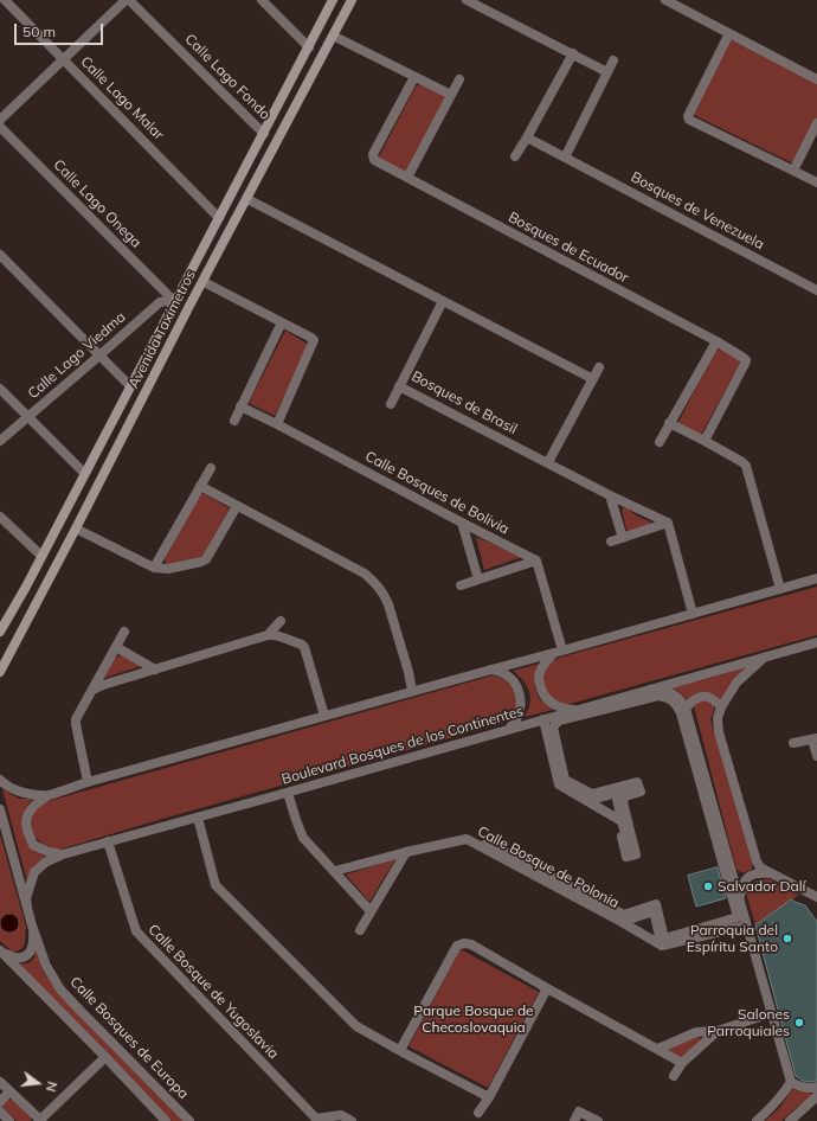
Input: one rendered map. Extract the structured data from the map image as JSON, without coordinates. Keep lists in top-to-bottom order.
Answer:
{
  "streets": {
    "main road": ["Avenida Taxímetros"],
    "street": [
      "Calle Lago Fondo",
      "Calle Lago Malar",
      "Calle Lago Onega",
      "Bosques de Venezuela",
      "Bosques de Ecuador",
      "Calle Lago Viedma",
      "Bosques de Brasil",
      "Calle Bosques de Bolivia",
      "Boulevard Bosques de los Continentes",
      "Calle Bosque de Polonia",
      "Calle Bosque de Yugoslavia",
      "Calle Bosques de Europa"
    ]
  },
  "crossings": [
    ["Calle Lago Fondo", "Avenida Taxímetros"],
    ["Calle Lago Malar", "Avenida Taxímetros"],
    ["Calle Lago Onega", "Avenida Taxímetros"],
    ["Calle Lago Onega", "Calle Lago Viedma"],
    ["Avenida Taxímetros", "Calle Lago Viedma"],
    ["Boulevard Bosques de los Continentes", "Calle Bosque de Yugoslavia"],
    ["Boulevard Bosques de los Continentes", "Calle Bosques de Europa"]
  ],
  "parks": ["Parque Bosque de Checoslovaquia"],
  "places": ["Salvador Dalí", "Parroquia del Espíritu Santo", "Salones Parroquiales"],
  "scale_bar": "50 m",
  "north": "right"
}
